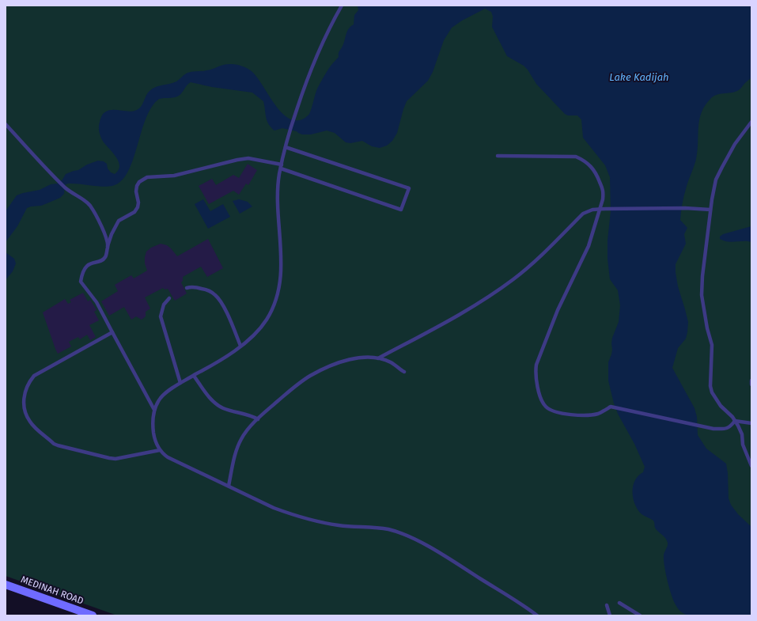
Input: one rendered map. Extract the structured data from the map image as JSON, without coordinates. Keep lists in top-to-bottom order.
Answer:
{
  "streets": {
    "main road": ["MEDINAH ROAD"]
  },
  "water": ["Lake Kadijah"]
}
